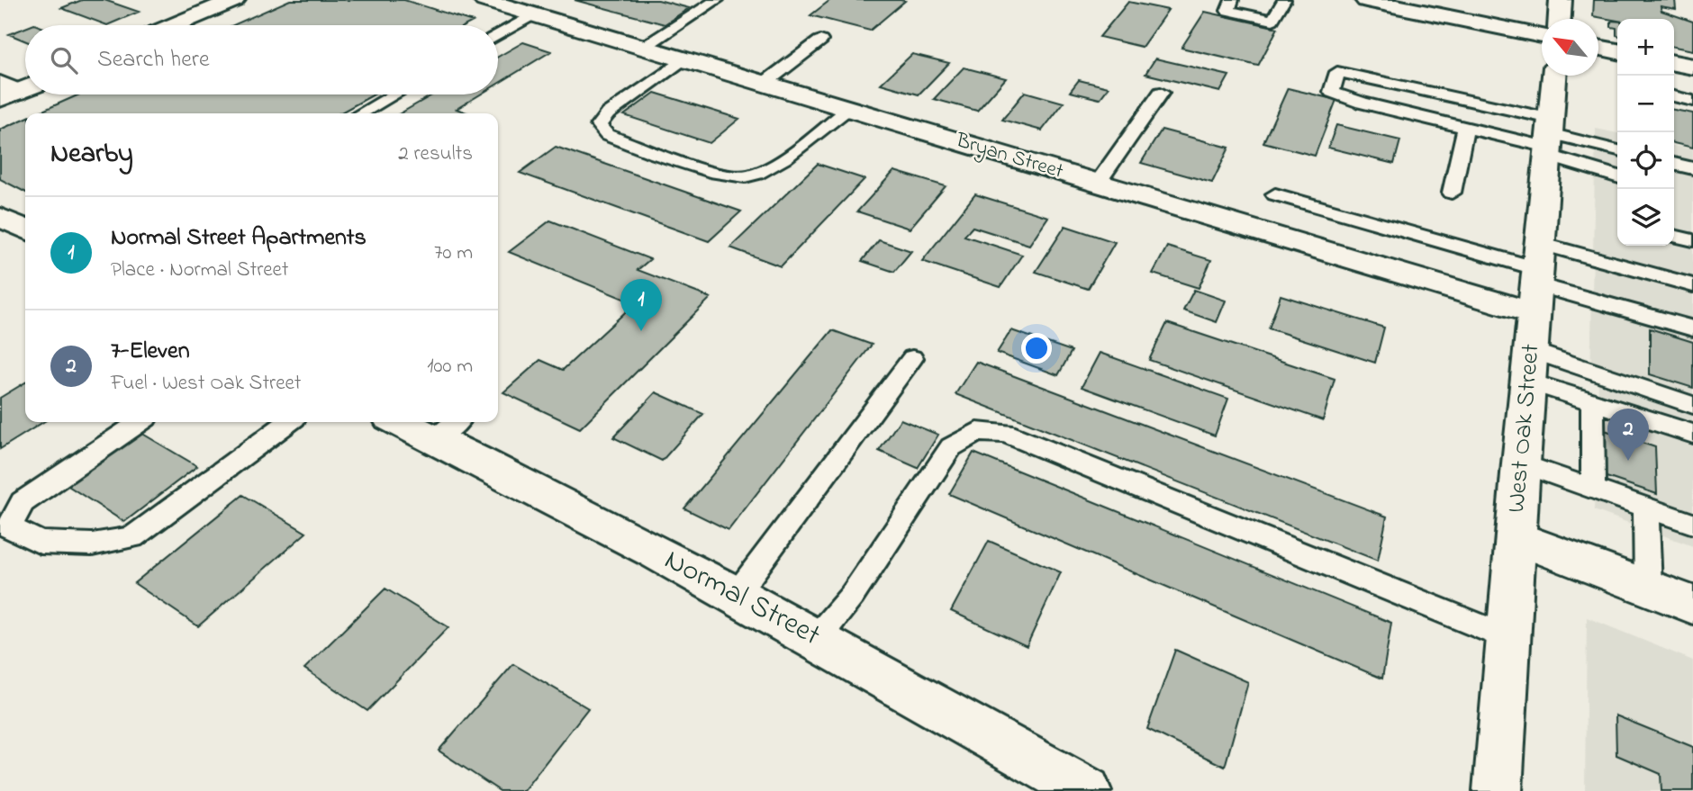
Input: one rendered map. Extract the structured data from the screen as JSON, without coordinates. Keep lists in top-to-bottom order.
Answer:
{
  "streets": {
    "street": ["Bryan Street", "West Oak Street", "Normal Street"]
  },
  "crossings": [
    ["Bryan Street", "West Oak Street"]
  ],
  "north": "top left",
  "page": {
    "map_buttons": ["+", "−"],
    "search": "Search here",
    "heading": ["Nearby", "2 results"],
    "list": [
      {
        "mark": "1",
        "name": "Normal Street Apartments",
        "note": "Place · Normal Street",
        "value": "70 m"
      },
      {
        "mark": "2",
        "name": "7-Eleven",
        "note": "Fuel · West Oak Street",
        "value": "100 m"
      }
    ],
    "pins": ["1", "2"]
  }
}
